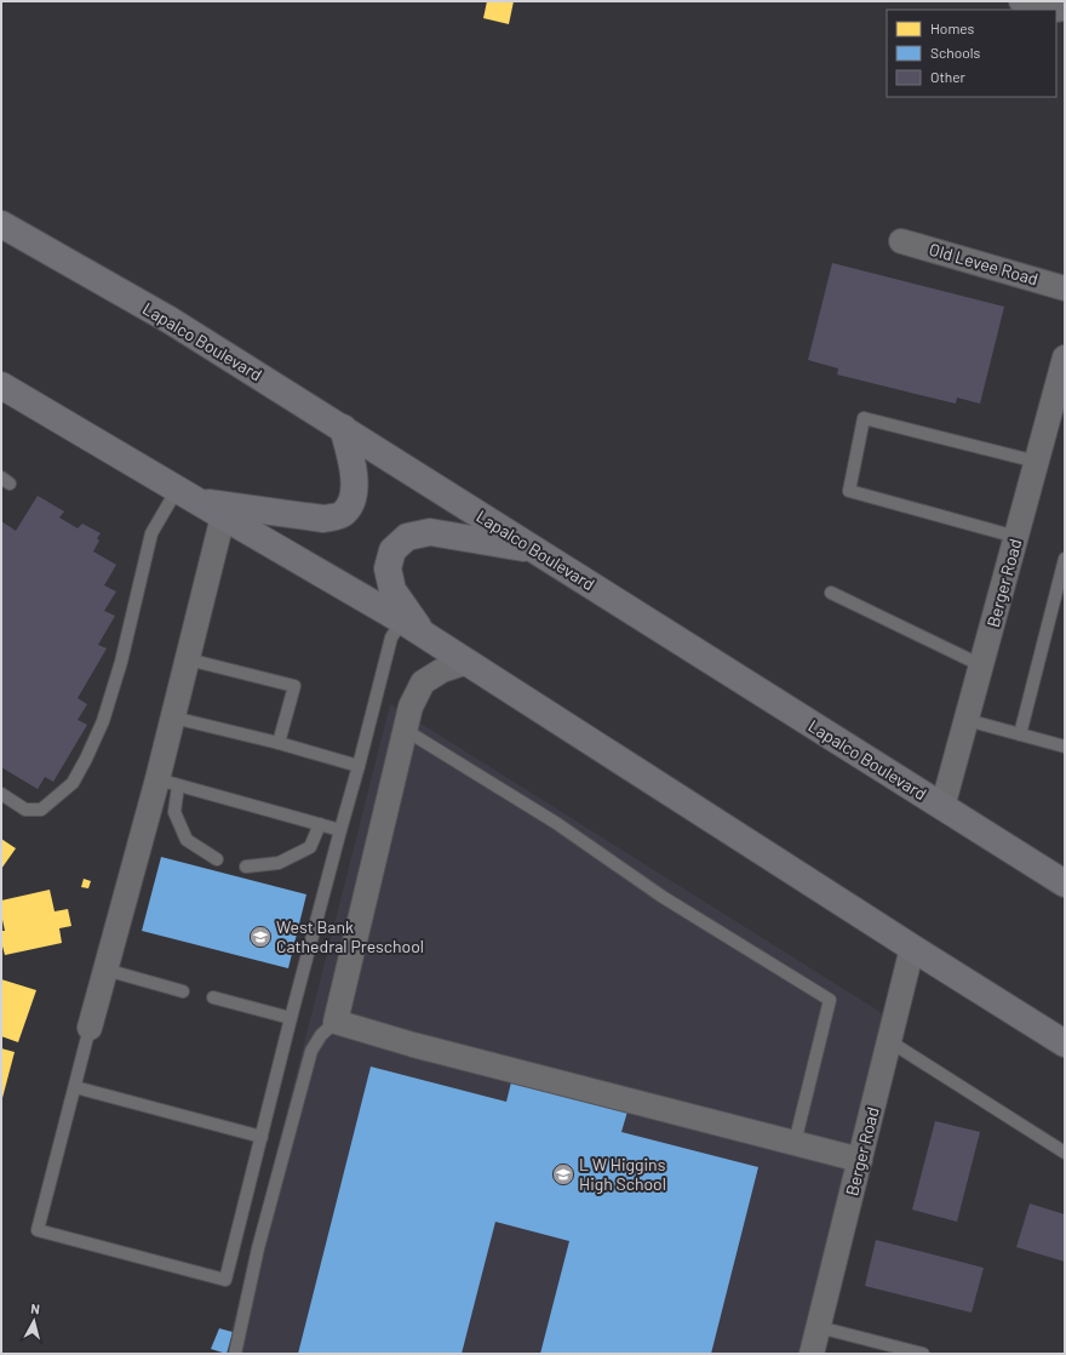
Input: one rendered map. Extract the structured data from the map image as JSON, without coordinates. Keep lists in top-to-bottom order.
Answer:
{
  "streets": {
    "main road": ["Lapalco Boulevard"],
    "street": ["Old Levee Road", "Berger Road"]
  },
  "crossings": [
    ["Lapalco Boulevard", "Berger Road"]
  ],
  "places": {
    "school or university": ["West Bank Cathedral Preschool", "L W Higgins High School"]
  },
  "legend": ["Homes", "Schools", "Other"],
  "north": "top"
}
